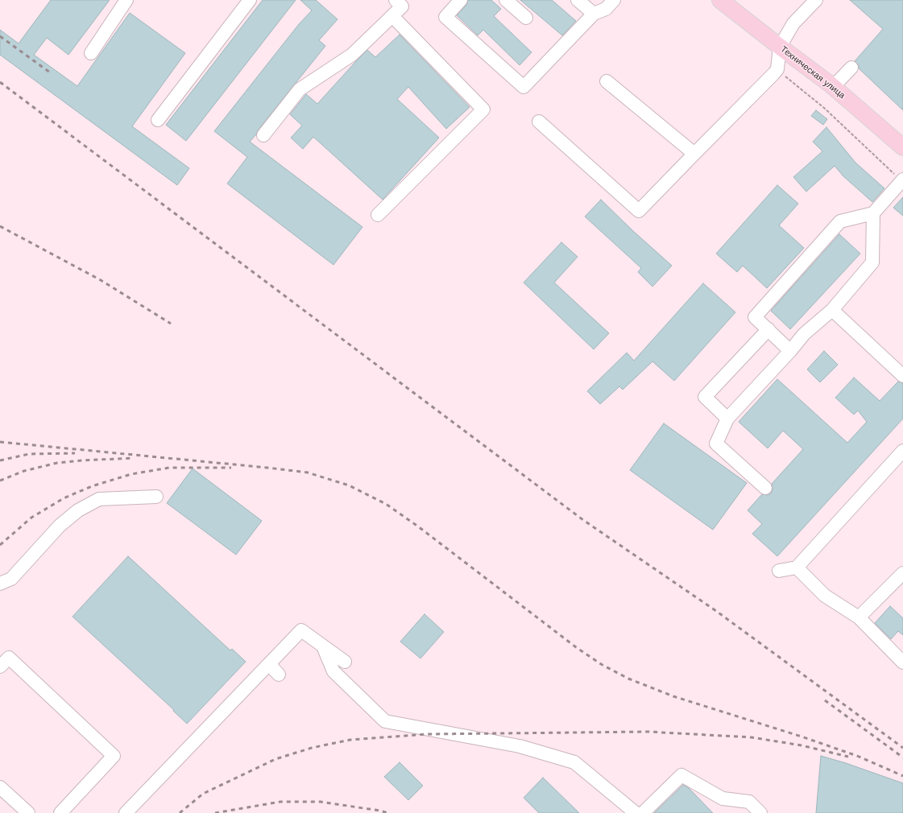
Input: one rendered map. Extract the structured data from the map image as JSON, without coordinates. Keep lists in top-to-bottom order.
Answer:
{
  "streets": {
    "main road": ["Техническая улица"]
  }
}
